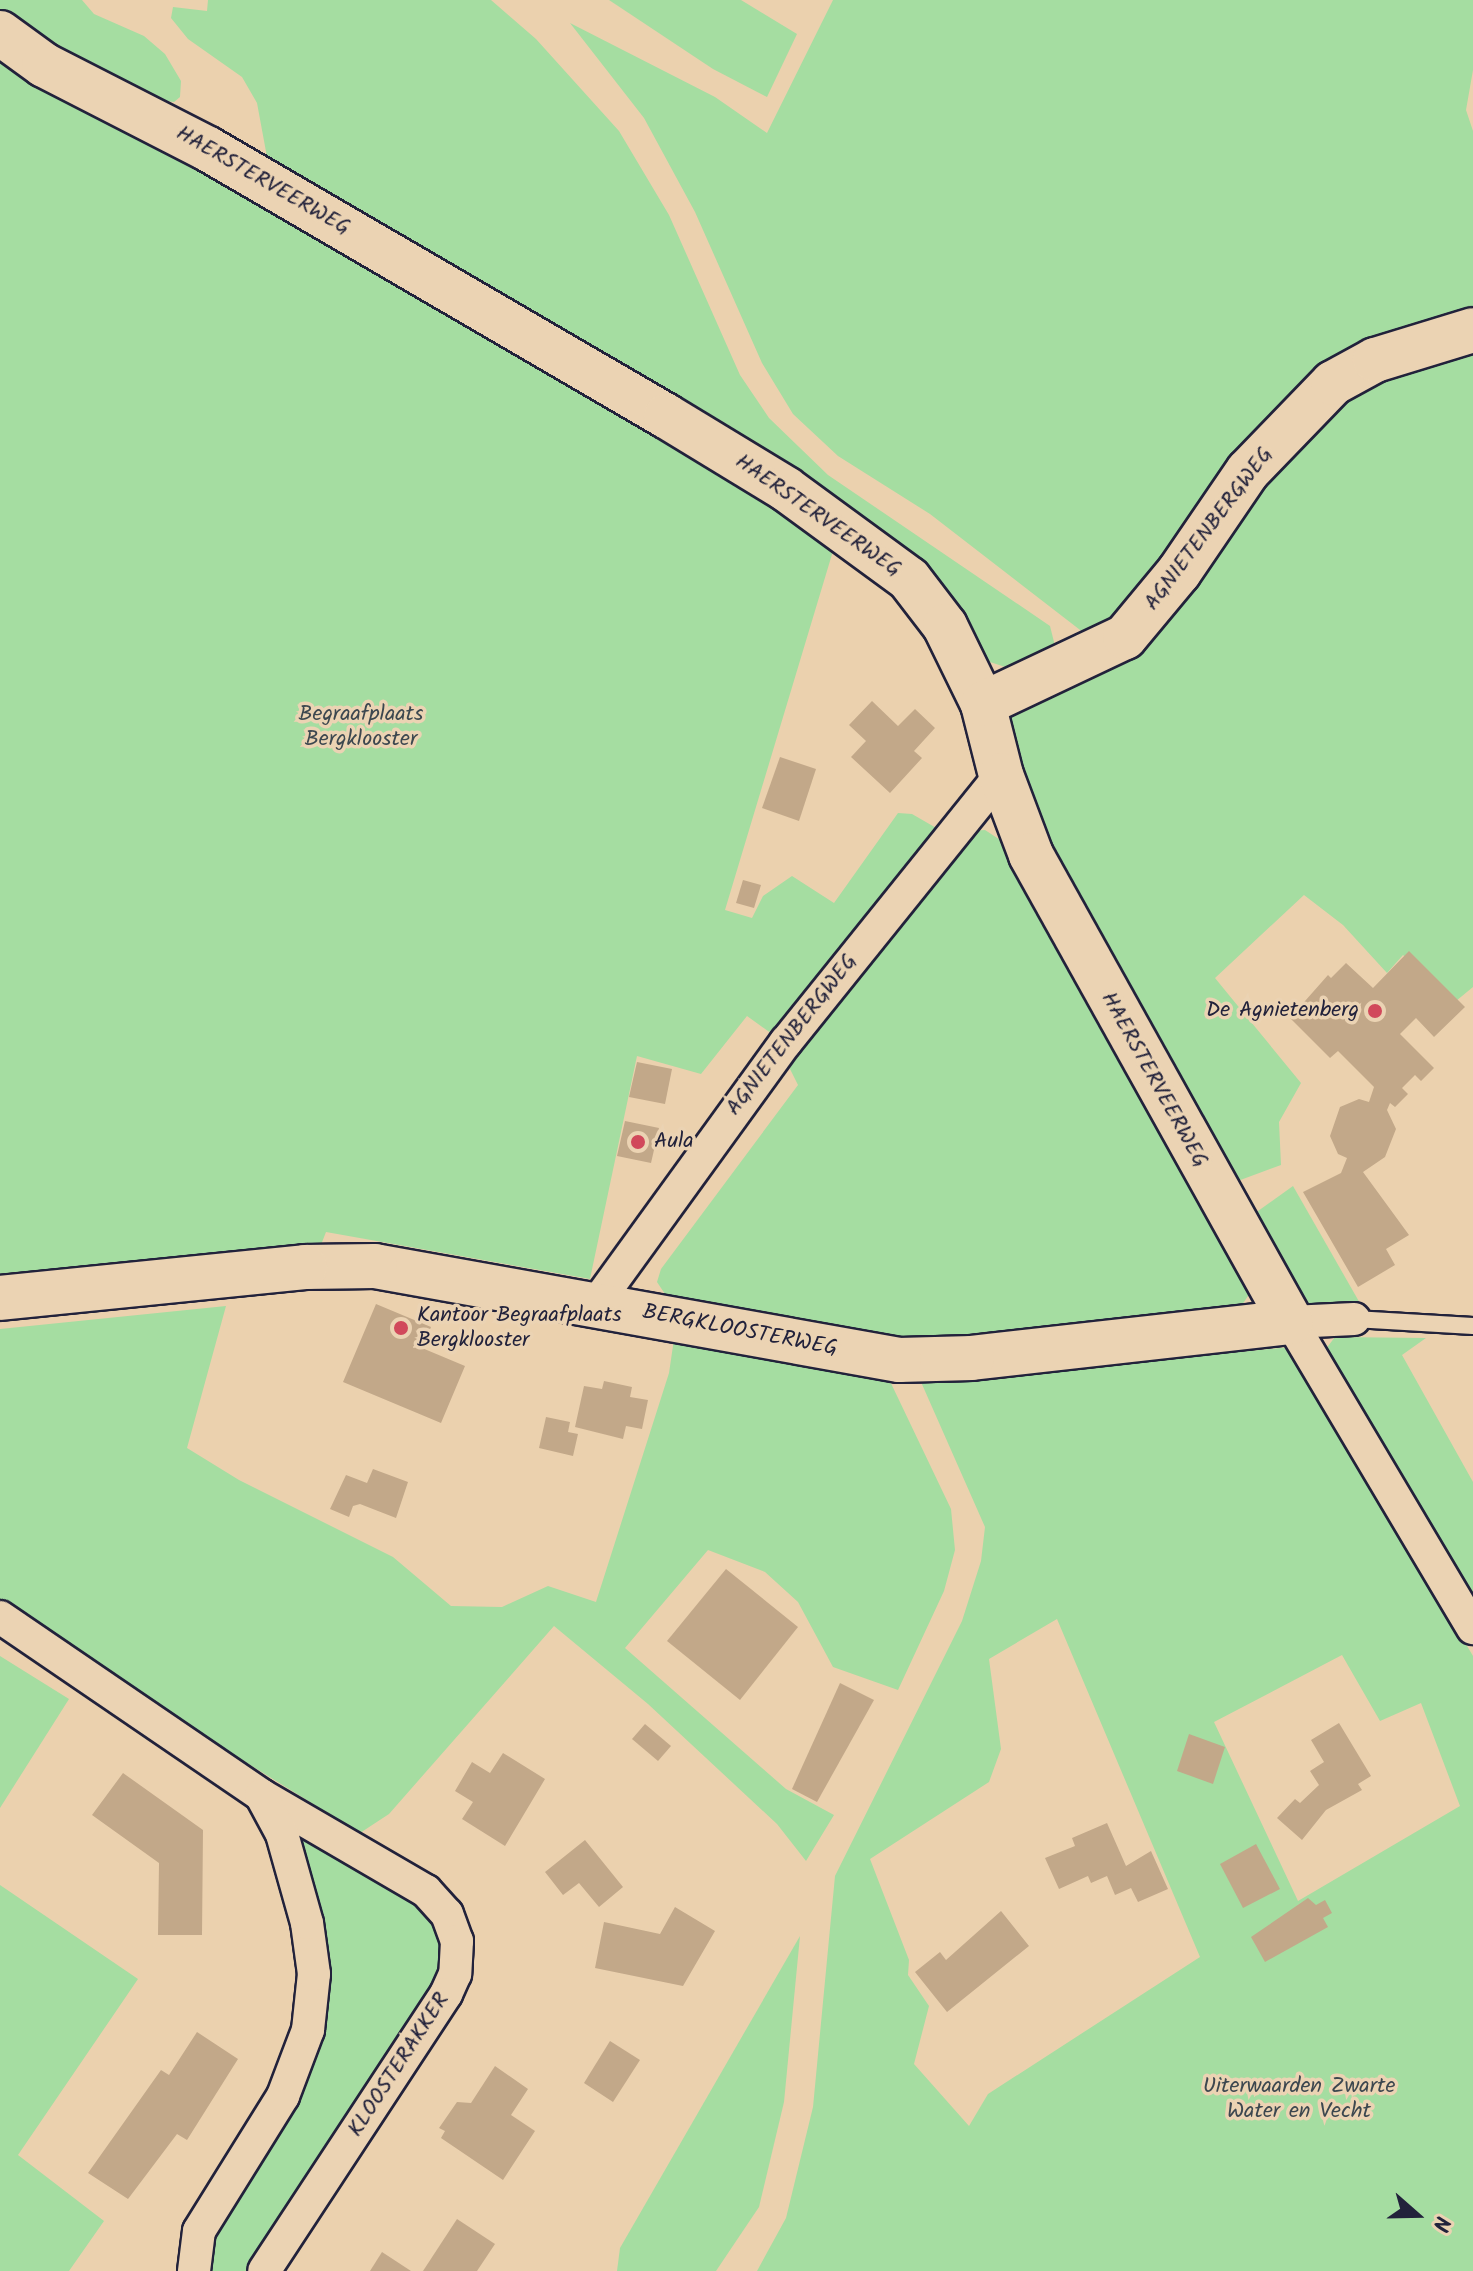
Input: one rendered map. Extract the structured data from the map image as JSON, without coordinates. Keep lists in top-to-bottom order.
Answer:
{
  "streets": {
    "street": [
      "HAERSTERVEERWEG",
      "AGNIETENBERGWEG",
      "BERGKLOOSTERWEG",
      "KLOOSTERAKKER"
    ]
  },
  "crossings": [
    ["HAERSTERVEERWEG", "AGNIETENBERGWEG"],
    ["HAERSTERVEERWEG", "BERGKLOOSTERWEG"],
    ["AGNIETENBERGWEG", "BERGKLOOSTERWEG"]
  ],
  "parks": ["Begraafplaats Bergklooster", "Uiterwaarden Zwarte Water en Vecht"],
  "places": ["De Agnietenberg", "Aula", "Kantoor Begraafplaats Bergklooster"],
  "north": "right"
}
